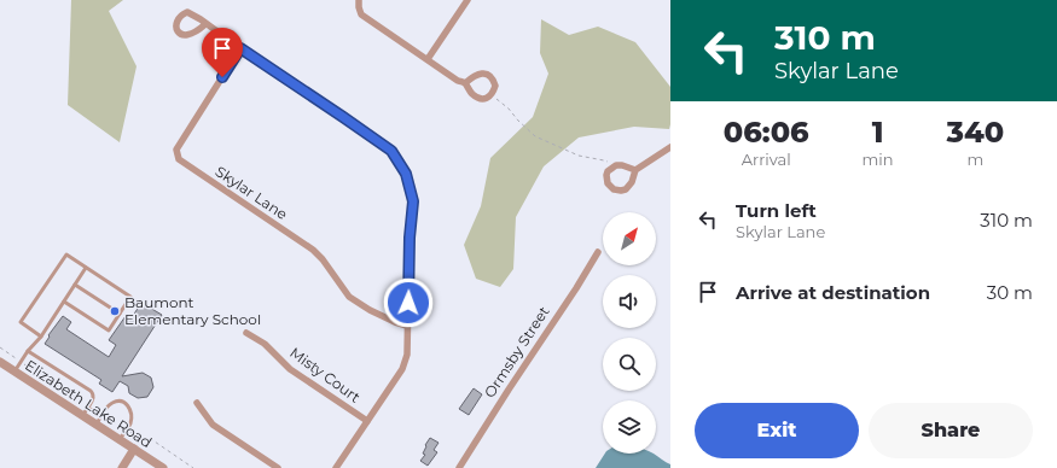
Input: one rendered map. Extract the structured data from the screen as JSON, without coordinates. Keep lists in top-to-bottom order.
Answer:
{
  "streets": {
    "street": [
      "Skylar Lane",
      "Ormsby Street",
      "Misty Court",
      "Elizabeth Lake Road"
    ]
  },
  "places": ["Baumont Elementary School"],
  "north": "top right",
  "page": {
    "turn": ["310 m", "Skylar Lane"],
    "eta": [
      "06:06",
      "Arrival",
      "1",
      "min",
      "340",
      "m"
    ],
    "list": [
      {
        "name": "Turn left",
        "note": "Skylar Lane",
        "value": "310 m"
      },
      {
        "name": "Arrive at destination",
        "value": "30 m"
      }
    ],
    "buttons": ["Exit", "Share"]
  }
}
